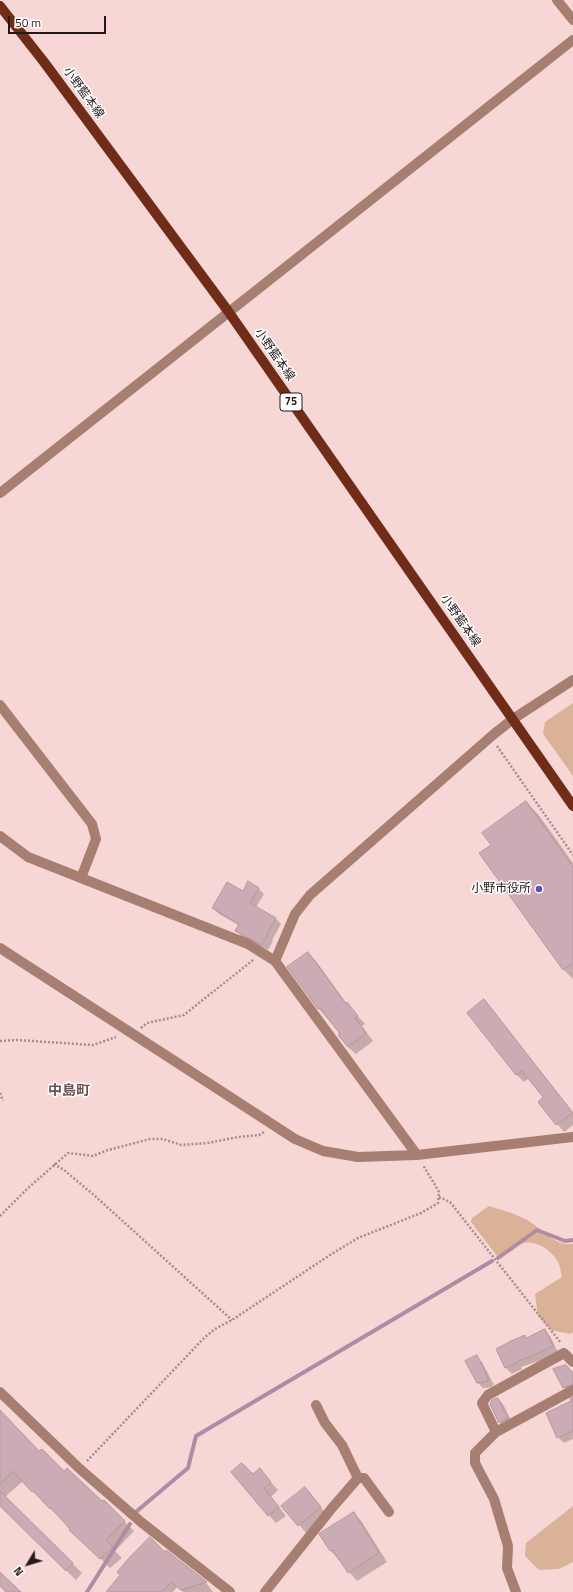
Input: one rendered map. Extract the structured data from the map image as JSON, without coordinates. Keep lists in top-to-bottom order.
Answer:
{
  "streets": {
    "main road": ["小野藍本線", "75"]
  },
  "districts": ["中島町"],
  "places": ["小野市役所"],
  "scale_bar": "50 m",
  "north": "bottom left"
}
